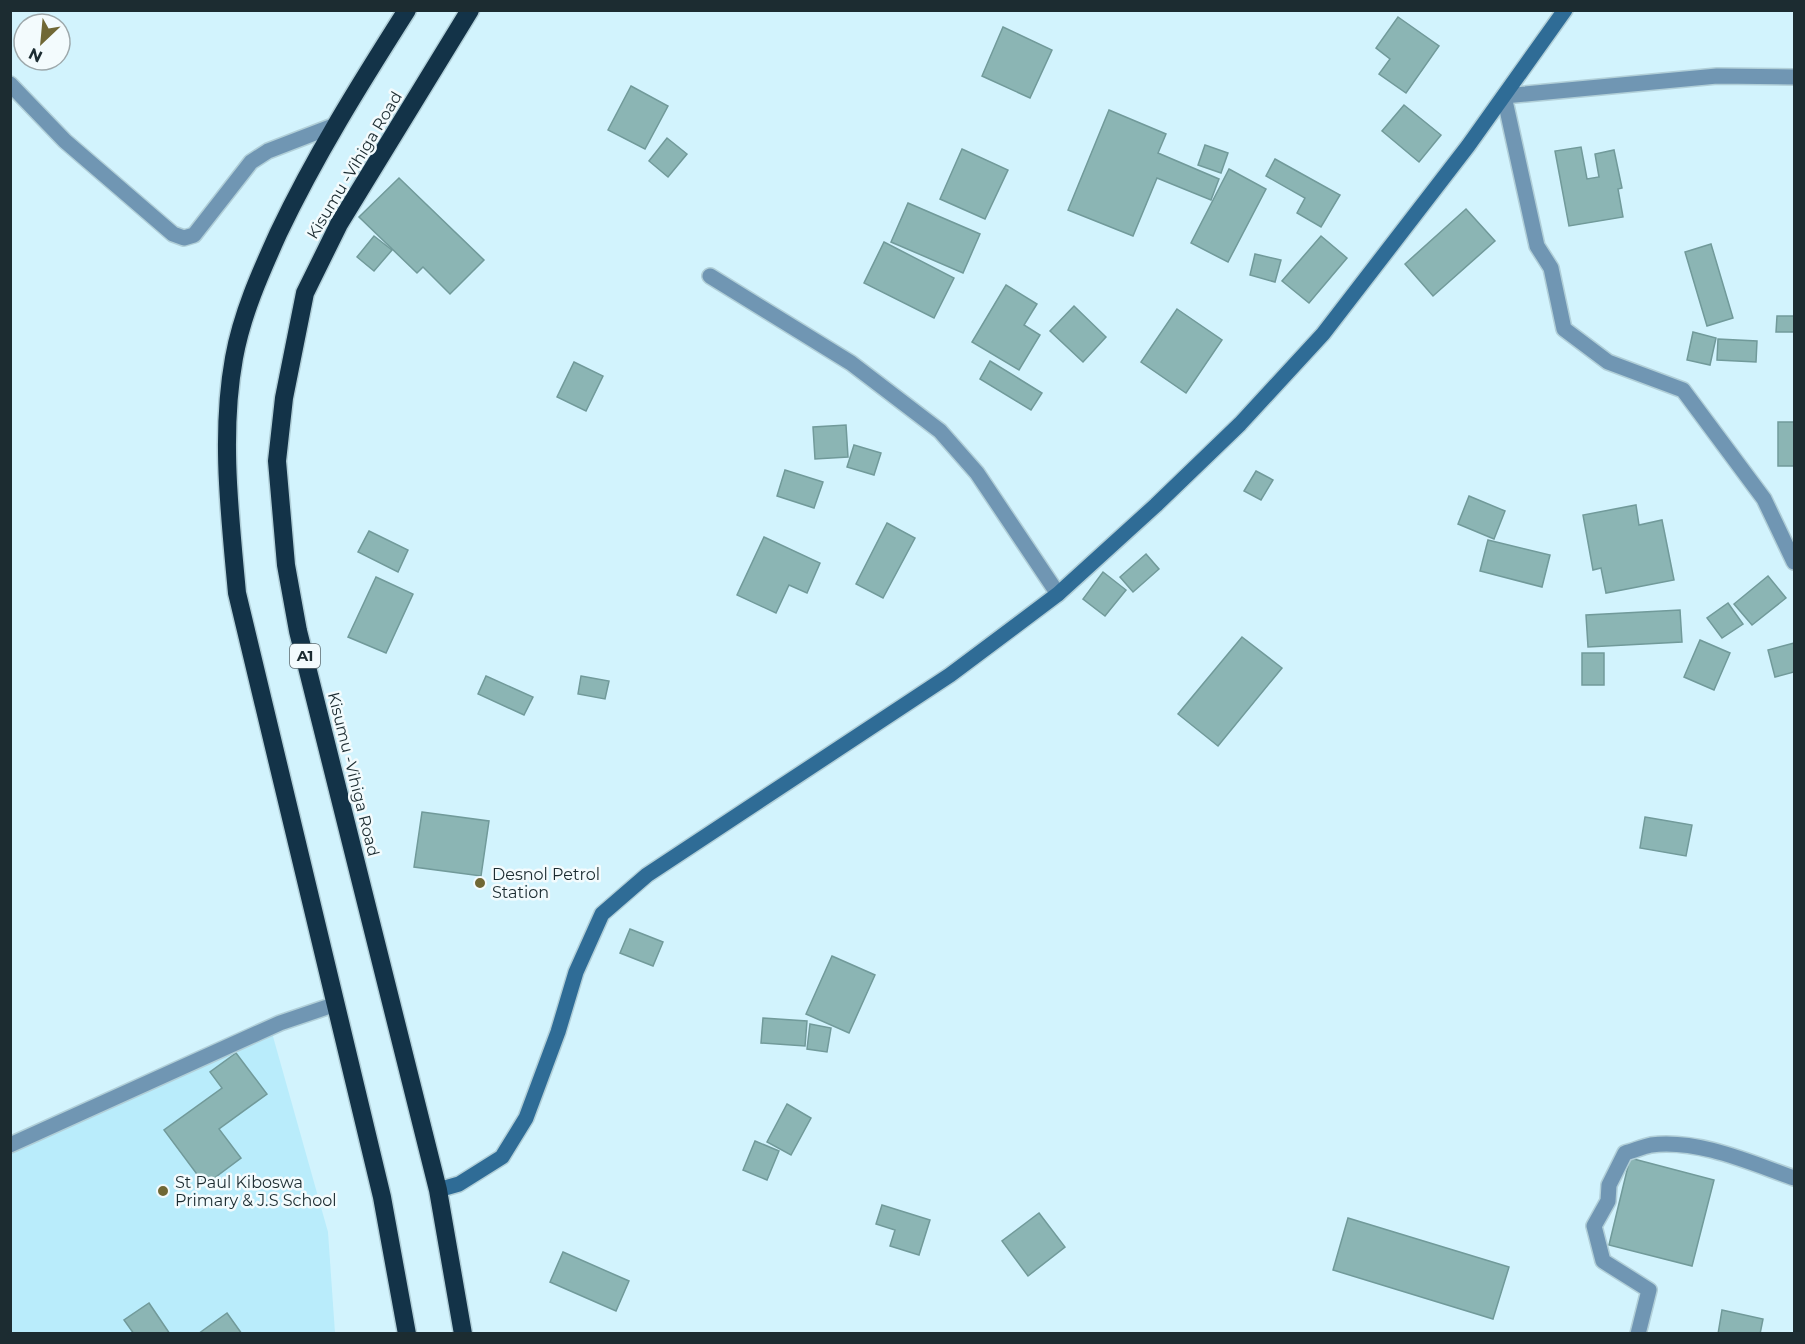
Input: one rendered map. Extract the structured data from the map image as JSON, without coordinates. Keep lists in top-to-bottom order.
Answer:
{
  "streets": {
    "highway": ["Kisumu -Vihiga Road", "A1"]
  },
  "places": ["Desnol Petrol Station", "St Paul Kiboswa Primary & J.S School"],
  "north": "bottom left"
}
